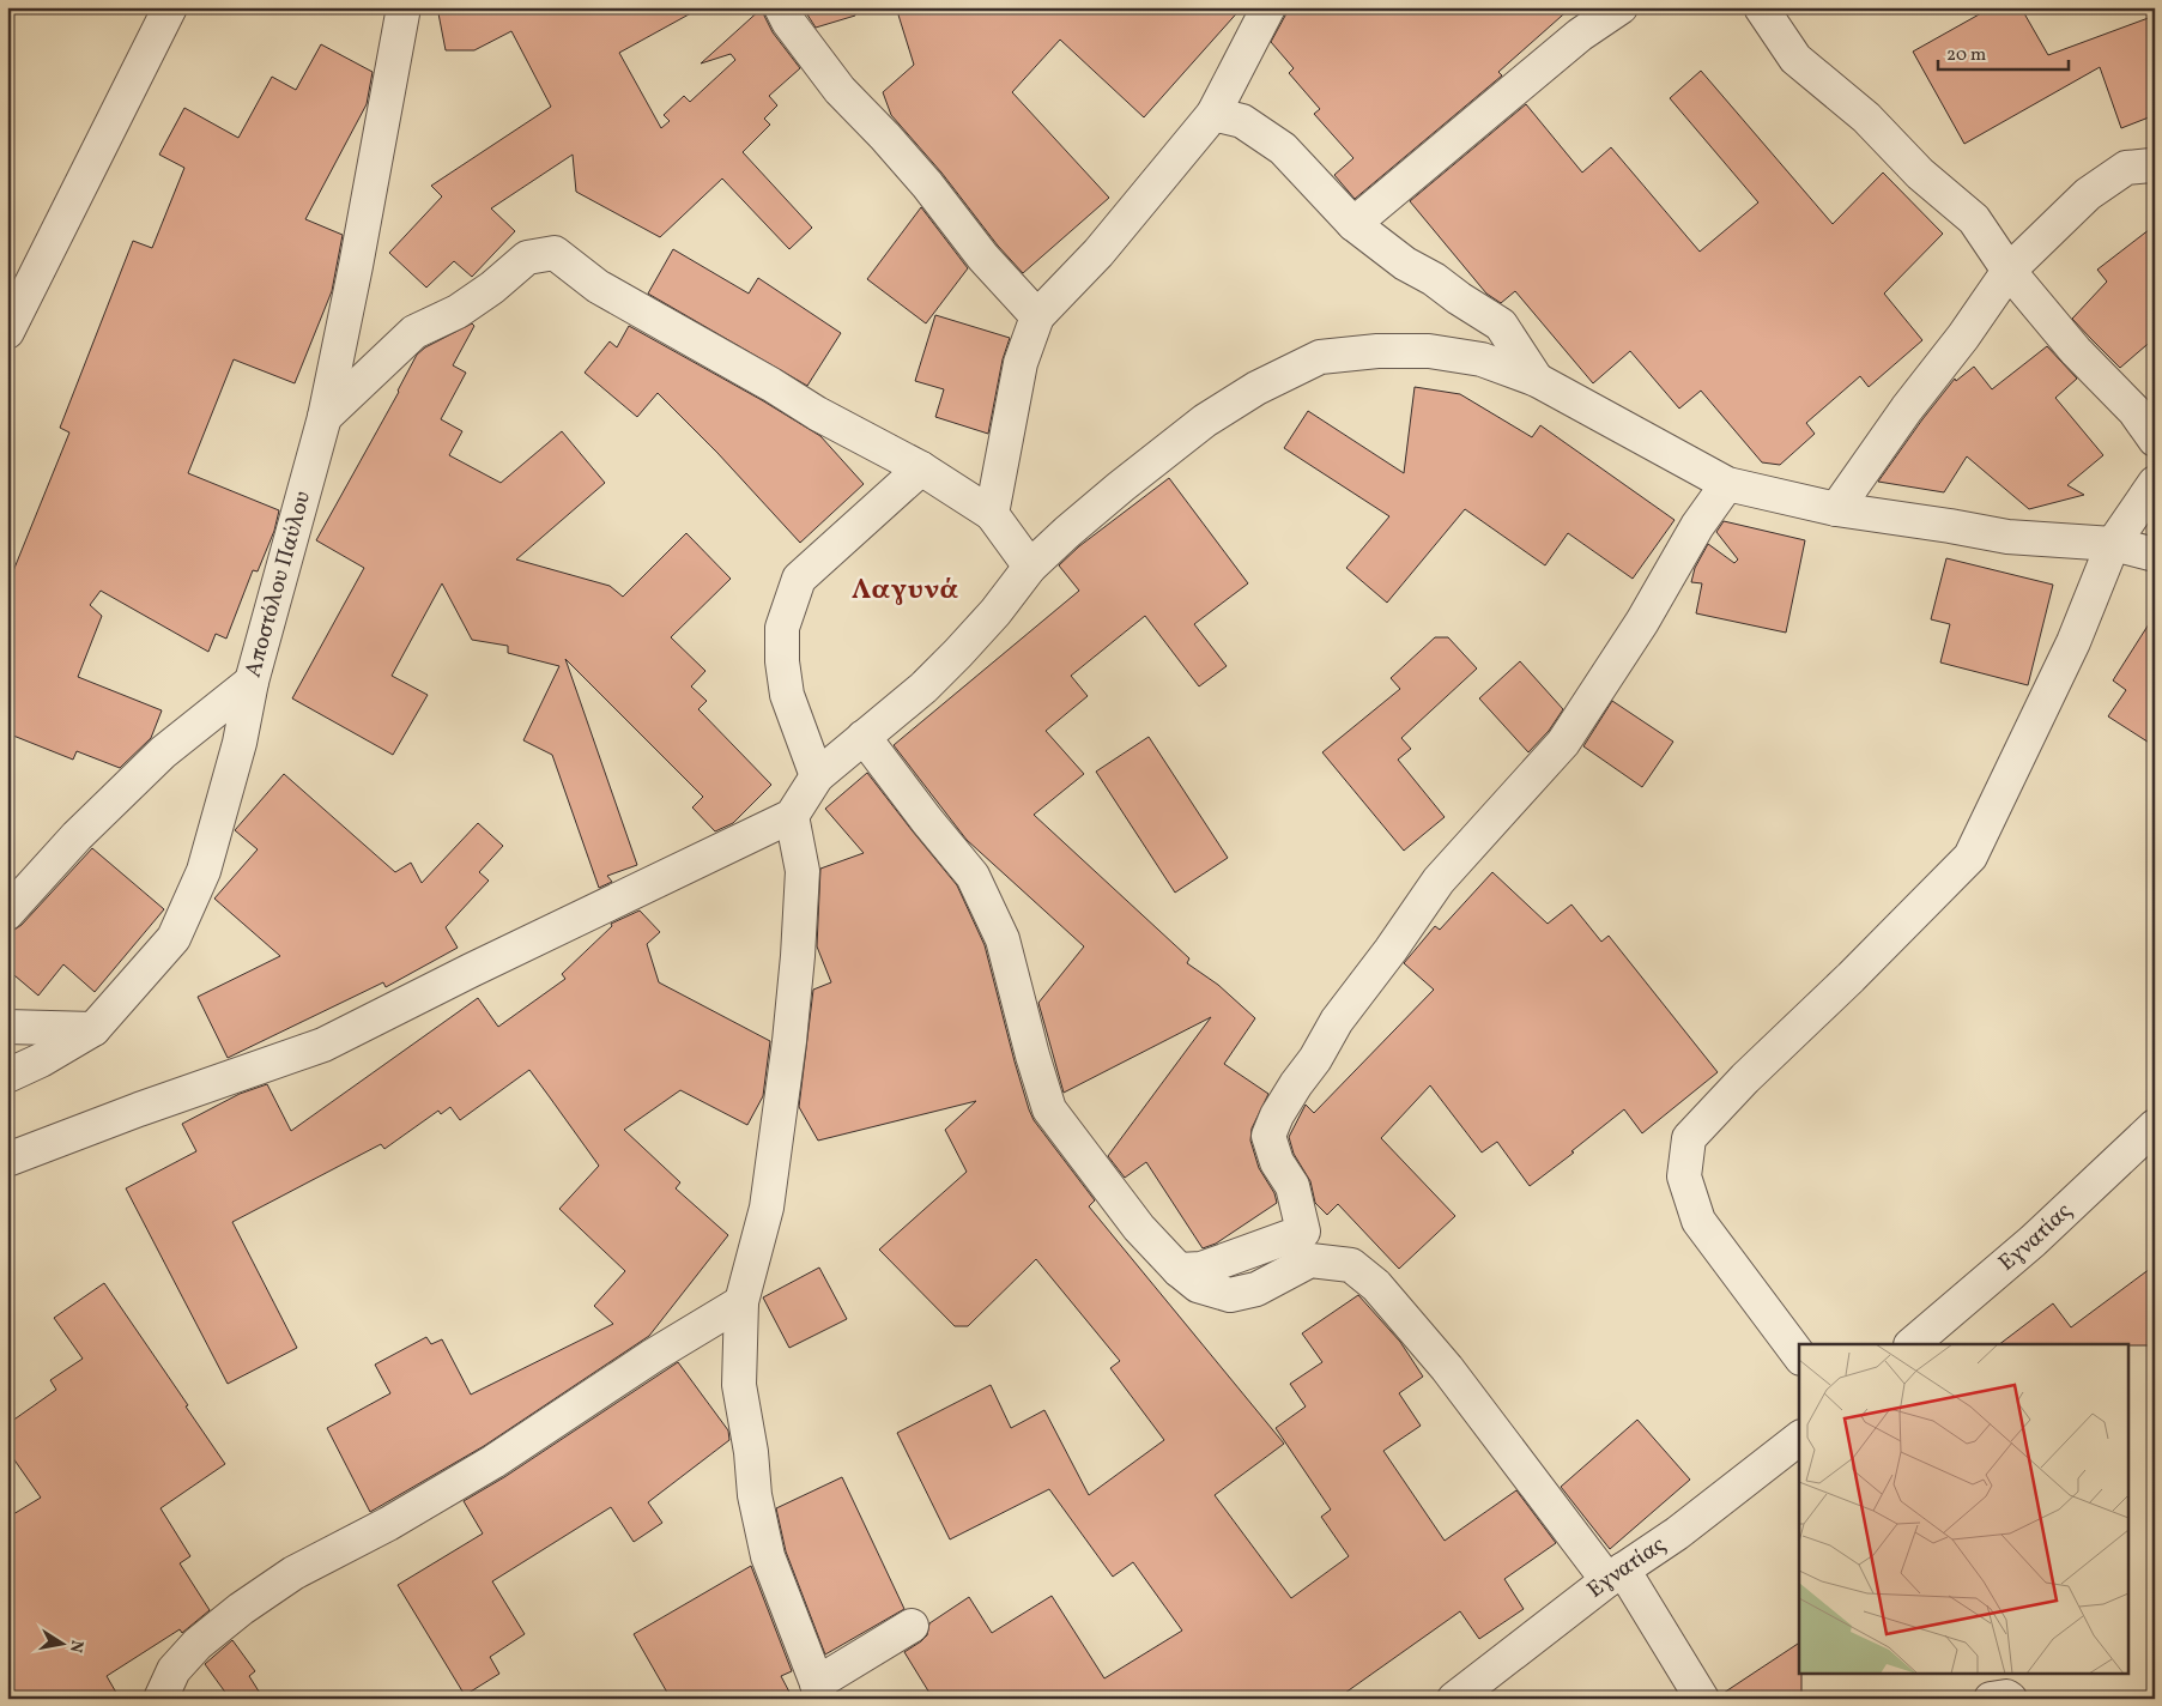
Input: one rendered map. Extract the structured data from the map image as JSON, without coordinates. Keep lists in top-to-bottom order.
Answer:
{
  "streets": {
    "street": ["Αποστόλου Παύλου", "Εγνατίας"]
  },
  "districts": ["Λαγυνά"],
  "scale_bar": "20 m",
  "north": "right"
}
